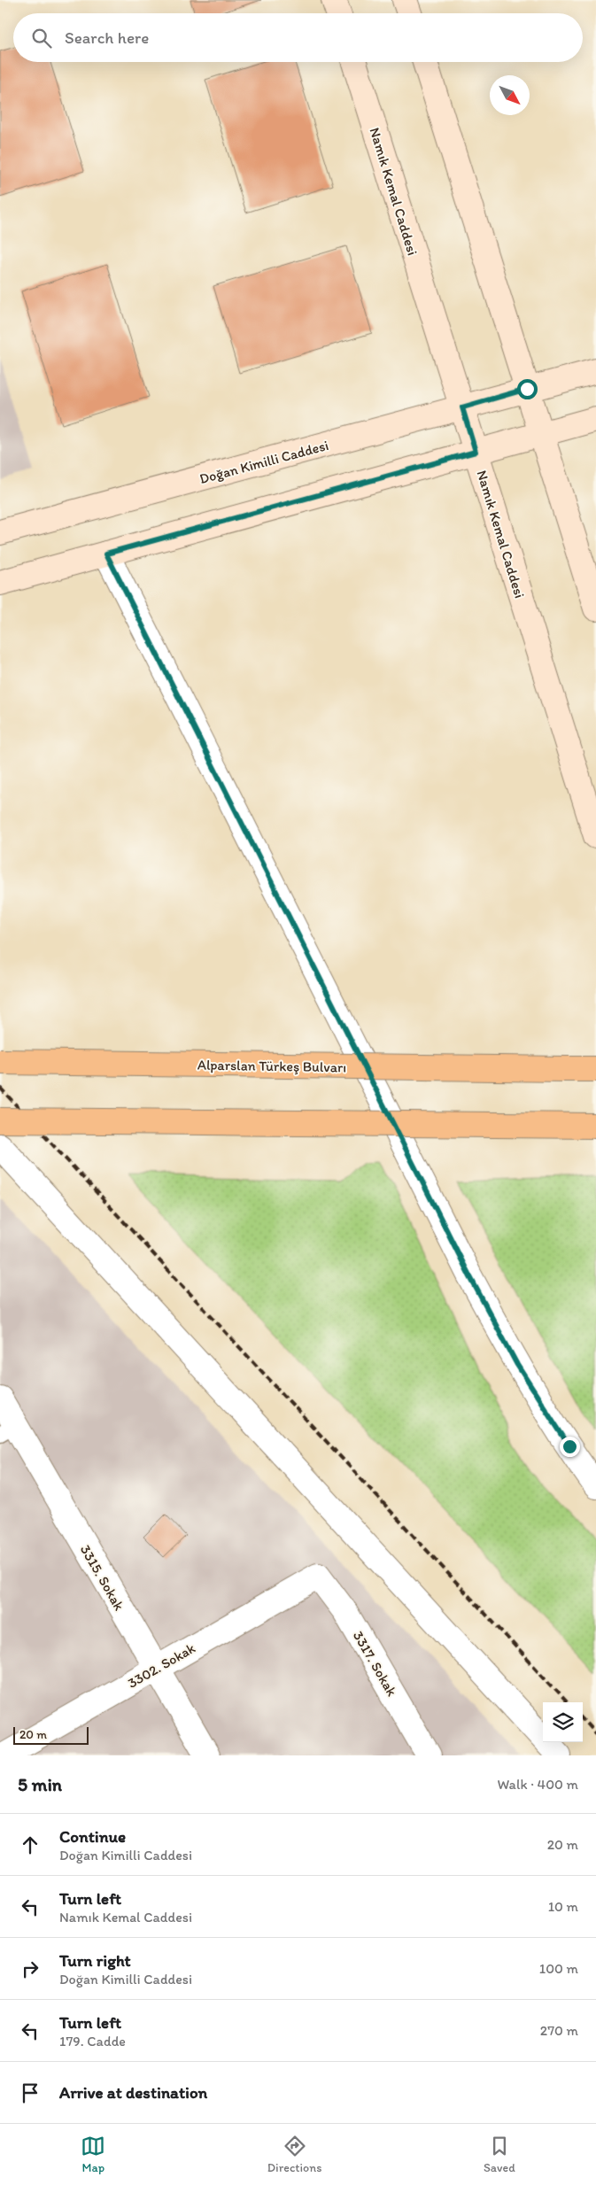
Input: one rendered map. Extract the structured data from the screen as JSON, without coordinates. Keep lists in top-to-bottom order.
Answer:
{
  "streets": {
    "highway": ["Alparslan Türkeş Bulvarı"],
    "street": [
      "Namık Kemal Caddesi",
      "Doğan Kimilli Caddesi",
      "3315. Sokak",
      "3317. Sokak",
      "3302. Sokak"
    ]
  },
  "crossings": [
    ["Namık Kemal Caddesi", "Doğan Kimilli Caddesi"],
    ["3315. Sokak", "3302. Sokak"],
    ["3317. Sokak", "3302. Sokak"]
  ],
  "scale_bar": "20 m",
  "north": "bottom right",
  "page": {
    "search": "Search here",
    "scale": "20 m",
    "heading": ["5 min", "Walk · 400 m"],
    "list": [
      ["Continue", "Doğan Kimilli Caddesi", "20 m"],
      ["Turn left", "Namık Kemal Caddesi", "10 m"],
      ["Turn right", "Doğan Kimilli Caddesi", "100 m"],
      ["Turn left", "179. Cadde", "270 m"],
      "Arrive at destination"
    ],
    "nav": ["Map", "Directions", "Saved"]
  }
}
